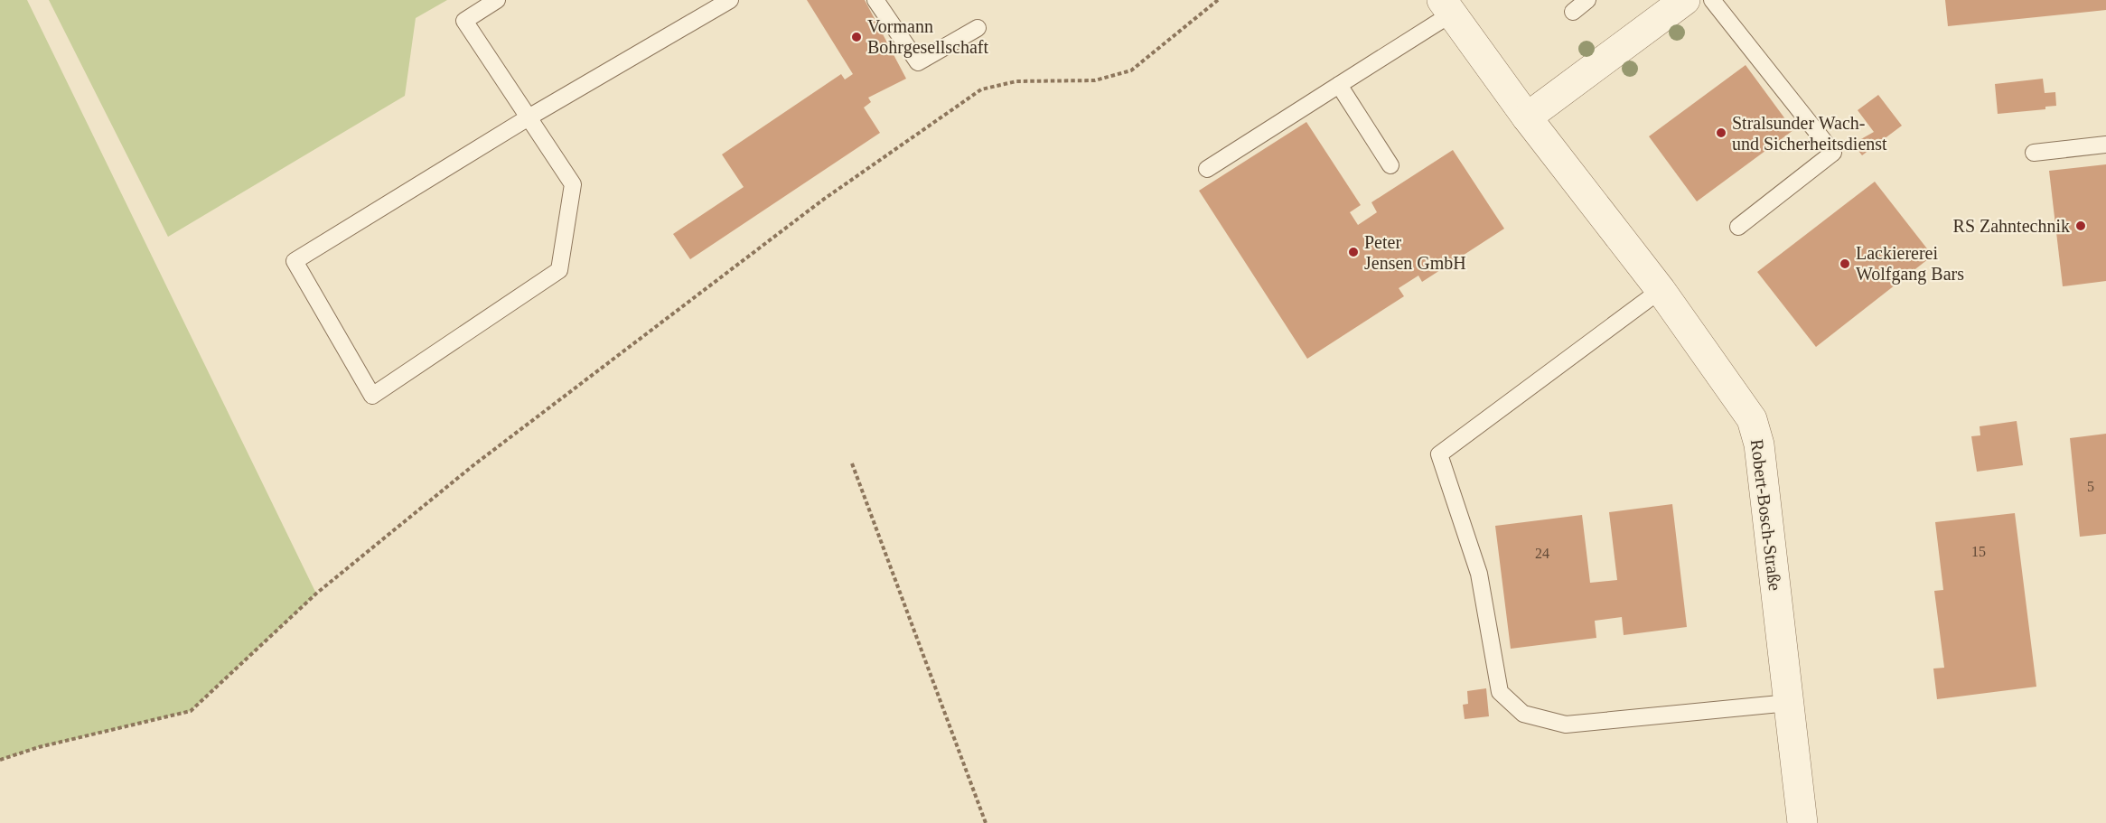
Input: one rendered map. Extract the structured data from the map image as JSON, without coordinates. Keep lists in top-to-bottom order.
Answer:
{
  "streets": {
    "street": ["Robert-Bosch-Straße"]
  },
  "places": [
    "Vormann Bohrgesellschaft",
    "Stralsunder Wach- und Sicherheitsdienst",
    "RS Zahntechnik",
    "Peter Jensen GmbH",
    "Lackiererei Wolfgang Bars"
  ],
  "house_numbers": ["5", "15", "24"]
}
